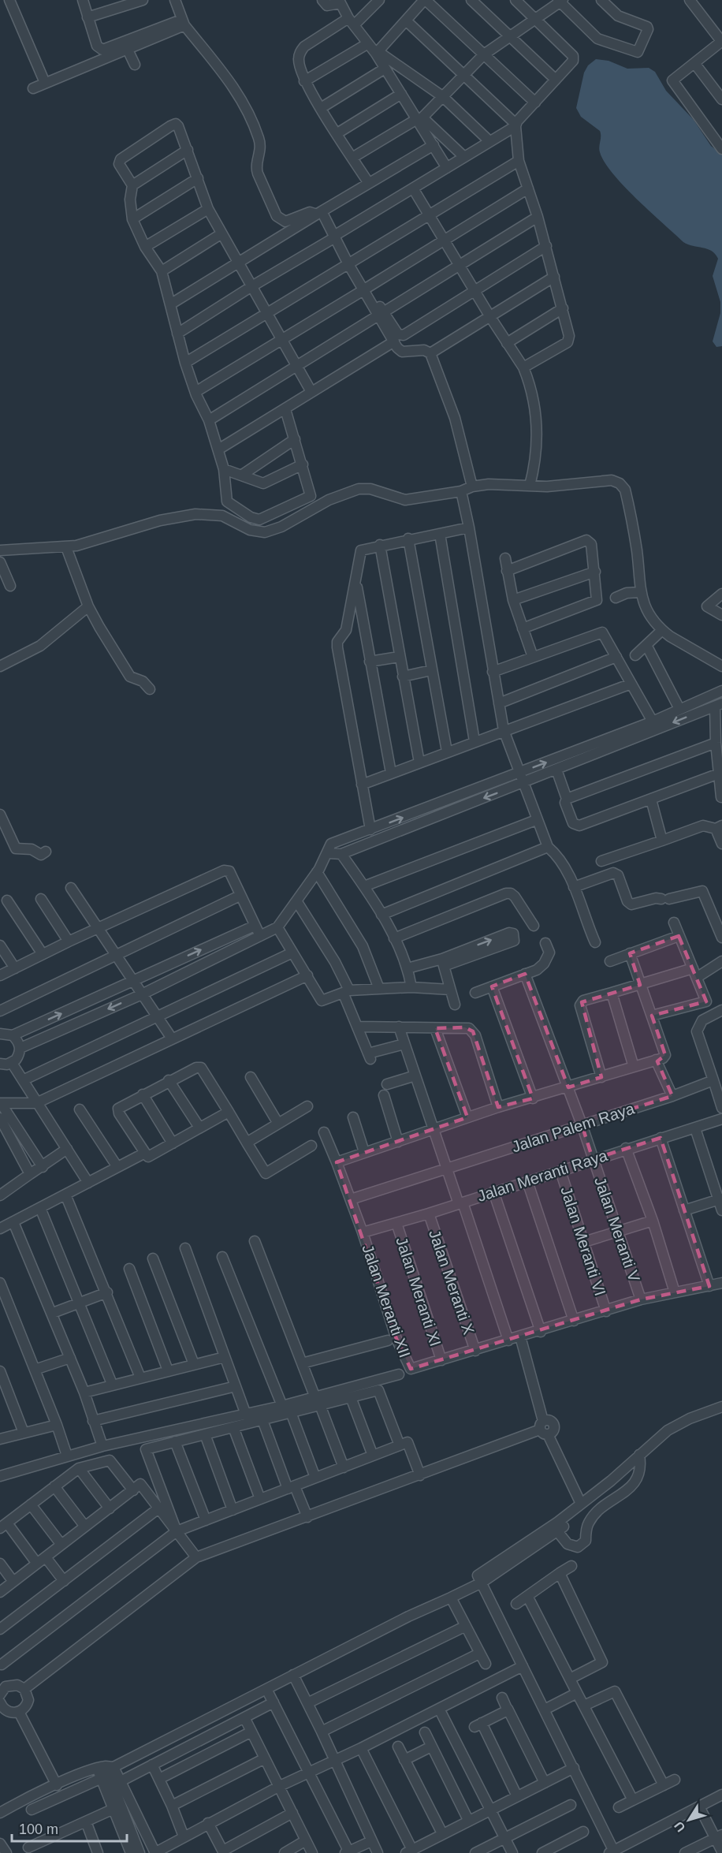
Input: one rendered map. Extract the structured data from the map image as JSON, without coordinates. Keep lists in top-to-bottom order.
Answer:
{
  "streets": {
    "street": [
      "Jalan Palem Raya",
      "Jalan Meranti Raya",
      "Jalan Meranti V",
      "Jalan Meranti VI",
      "Jalan Meranti X",
      "Jalan Meranti XI",
      "Jalan Meranti XII"
    ]
  },
  "crossings": [
    ["Jalan Palem Raya", "Jalan Meranti V"],
    ["Jalan Palem Raya", "Jalan Meranti XII"],
    ["Jalan Meranti Raya", "Jalan Meranti V"],
    ["Jalan Meranti Raya", "Jalan Meranti VI"],
    ["Jalan Meranti Raya", "Jalan Meranti X"],
    ["Jalan Meranti Raya", "Jalan Meranti XI"],
    ["Jalan Meranti Raya", "Jalan Meranti XII"],
    ["Jalan Meranti XI", "Jalan Meranti XII"]
  ],
  "scale_bar": "100 m",
  "north": "bottom left"
}
